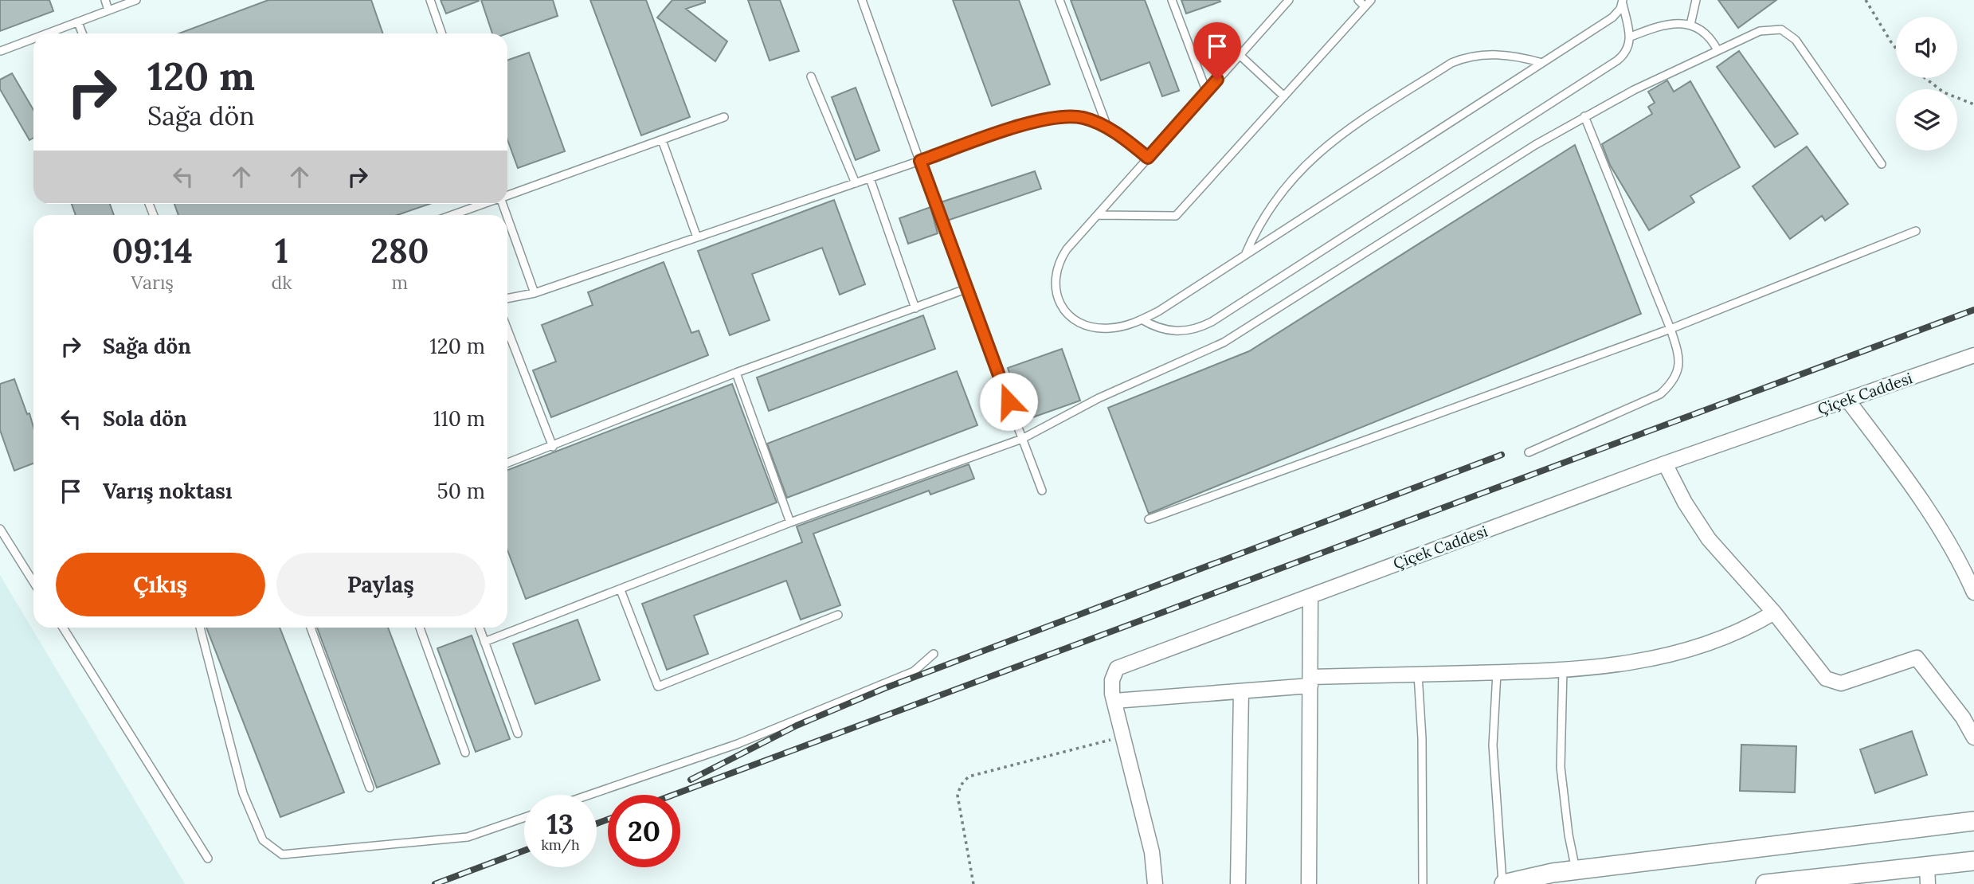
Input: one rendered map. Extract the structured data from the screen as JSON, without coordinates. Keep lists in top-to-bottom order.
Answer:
{
  "streets": {
    "street": ["Çiçek Caddesi"]
  },
  "page": {
    "turn": ["120 m", "Sağa dön"],
    "eta": [
      "09:14",
      "Varış",
      "1",
      "dk",
      "280",
      "m"
    ],
    "list": [
      {
        "name": "Sağa dön",
        "value": "120 m"
      },
      {
        "name": "Sola dön",
        "value": "110 m"
      },
      {
        "name": "Varış noktası",
        "value": "50 m"
      }
    ],
    "buttons": ["Çıkış", "Paylaş"],
    "speed": "13 km/h",
    "limit": "20"
  }
}
